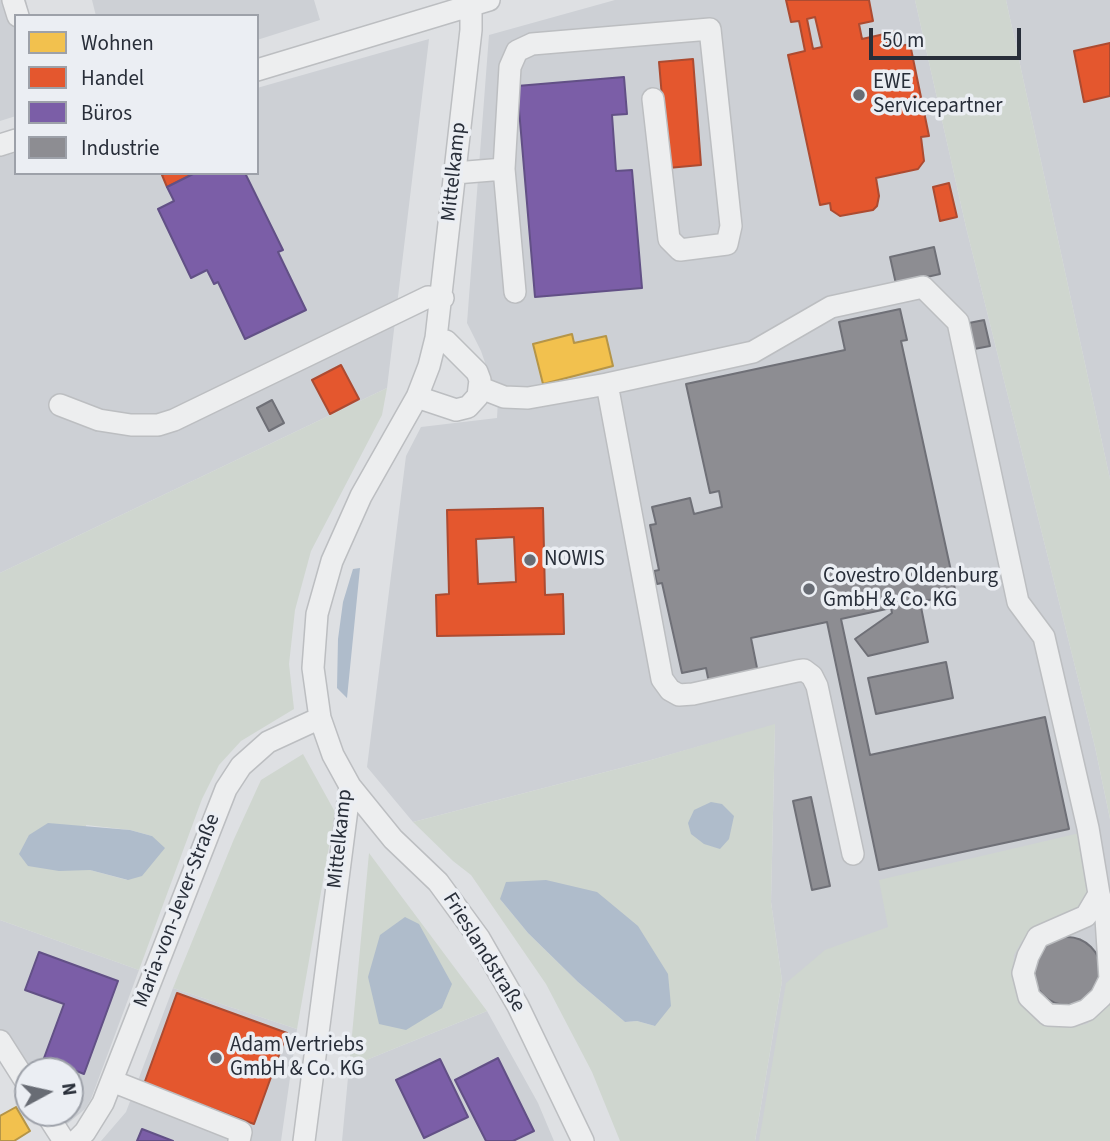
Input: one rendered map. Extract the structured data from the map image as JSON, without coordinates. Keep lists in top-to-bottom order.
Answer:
{
  "streets": {
    "street": ["Mittelkamp", "Maria-von-Jever-Straße", "Frieslandstraße"]
  },
  "crossings": [
    ["Mittelkamp", "Maria-von-Jever-Straße"],
    ["Mittelkamp", "Frieslandstraße"]
  ],
  "places": [
    "EWE Servicepartner",
    "NOWIS",
    "Covestro Oldenburg GmbH & Co. KG",
    "Adam Vertriebs GmbH & Co. KG"
  ],
  "legend": [
    "Wohnen",
    "Handel",
    "Büros",
    "Industrie"
  ],
  "scale_bar": "50 m",
  "north": "right"
}
